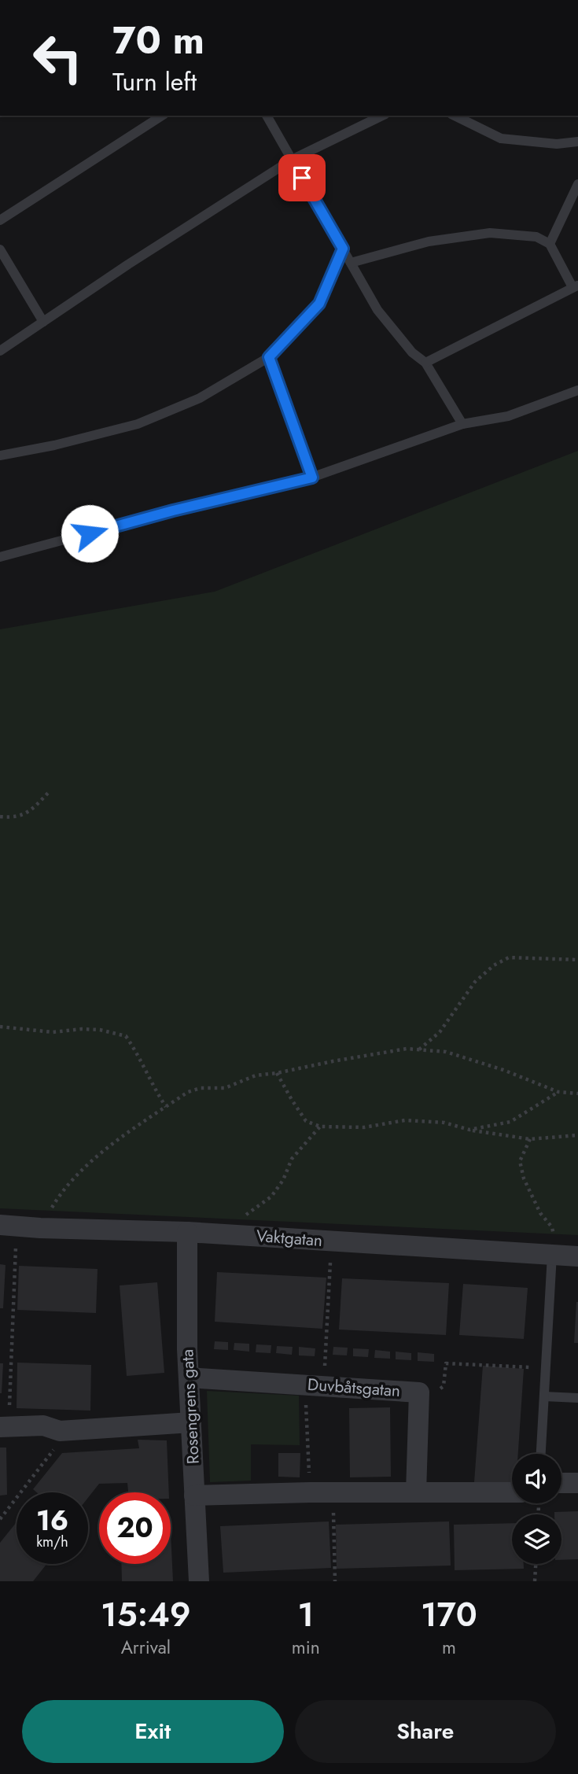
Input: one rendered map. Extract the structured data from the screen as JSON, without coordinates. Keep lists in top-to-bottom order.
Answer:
{
  "streets": {
    "street": ["Vaktgatan", "Duvbåtsgatan", "Rosengrens gata"]
  },
  "crossings": [
    ["Vaktgatan", "Rosengrens gata"],
    ["Duvbåtsgatan", "Rosengrens gata"]
  ],
  "page": {
    "turn": ["70 m", "Turn left"],
    "speed": "16 km/h",
    "limit": "20",
    "eta": [
      "15:49",
      "Arrival",
      "1",
      "min",
      "170",
      "m"
    ],
    "buttons": ["Exit", "Share"]
  }
}
